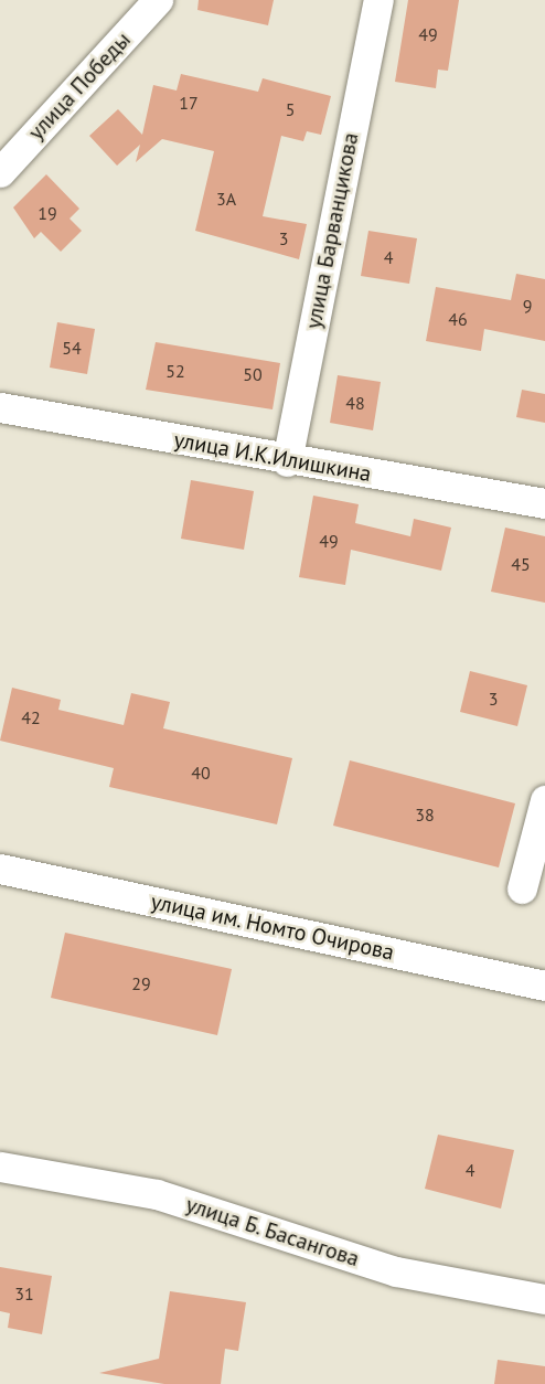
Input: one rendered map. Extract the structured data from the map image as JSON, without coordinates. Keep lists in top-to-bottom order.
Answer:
{
  "streets": {
    "street": [
      "улица Победы",
      "улица Барванцикова",
      "улица И.К.Илишкина",
      "улица им. Номто Очирова",
      "улица Б. Басангова"
    ]
  },
  "crossings": [
    ["улица Барванцикова", "улица И.К.Илишкина"]
  ],
  "house_numbers": [
    "49",
    "17",
    "5",
    "3А",
    "19",
    "3",
    "4",
    "9",
    "46",
    "54",
    "52",
    "50",
    "48",
    "49",
    "45",
    "3",
    "42",
    "40",
    "38",
    "29",
    "4",
    "31"
  ]
}
